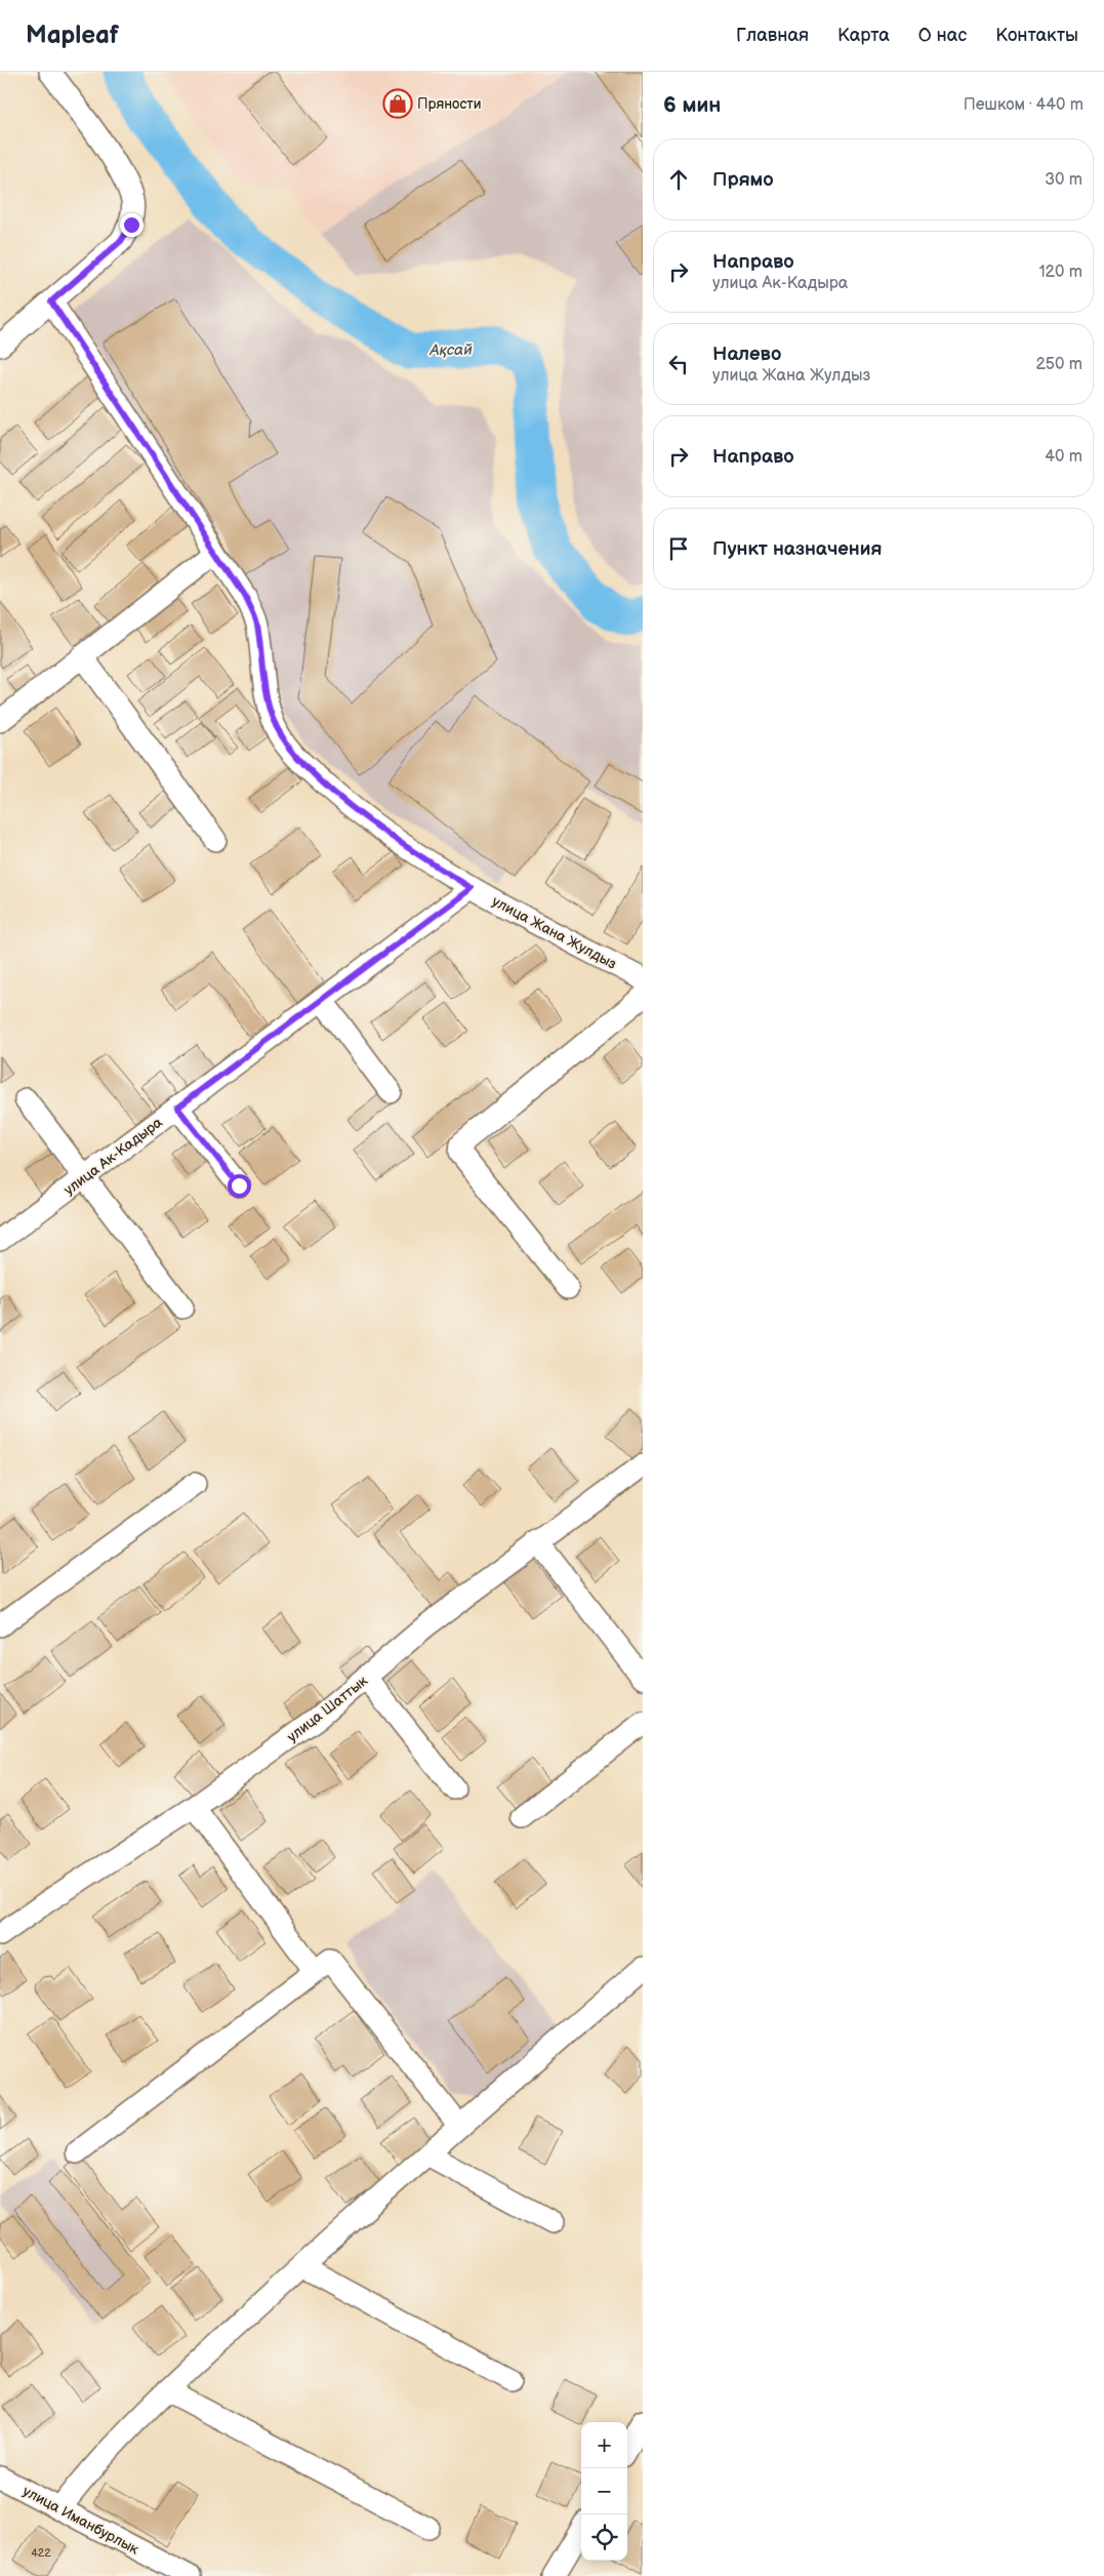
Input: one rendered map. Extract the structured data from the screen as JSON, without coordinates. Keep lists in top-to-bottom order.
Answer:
{
  "streets": {
    "street": [
      "улица Жана Жулдыз",
      "улица Ак-Кадыра",
      "улица Шаттык",
      "улица Иманбурлык"
    ]
  },
  "crossings": [
    ["улица Жана Жулдыз", "улица Ак-Кадыра"]
  ],
  "water": ["Ақсай"],
  "places": {
    "shop": ["Пряности"]
  },
  "house_numbers": ["422"],
  "page": {
    "header": "Mapleaf",
    "nav": [
      "Главная",
      "Карта",
      "О нас",
      "Контакты"
    ],
    "heading": ["6 мин", "Пешком · 440 m"],
    "list": [
      ["Прямо", "30 m"],
      ["Направо", "улица Ак-Кадыра", "120 m"],
      ["Налево", "улица Жана Жулдыз", "250 m"],
      ["Направо", "40 m"],
      "Пункт назначения"
    ],
    "map_buttons": ["+", "−"]
  }
}
